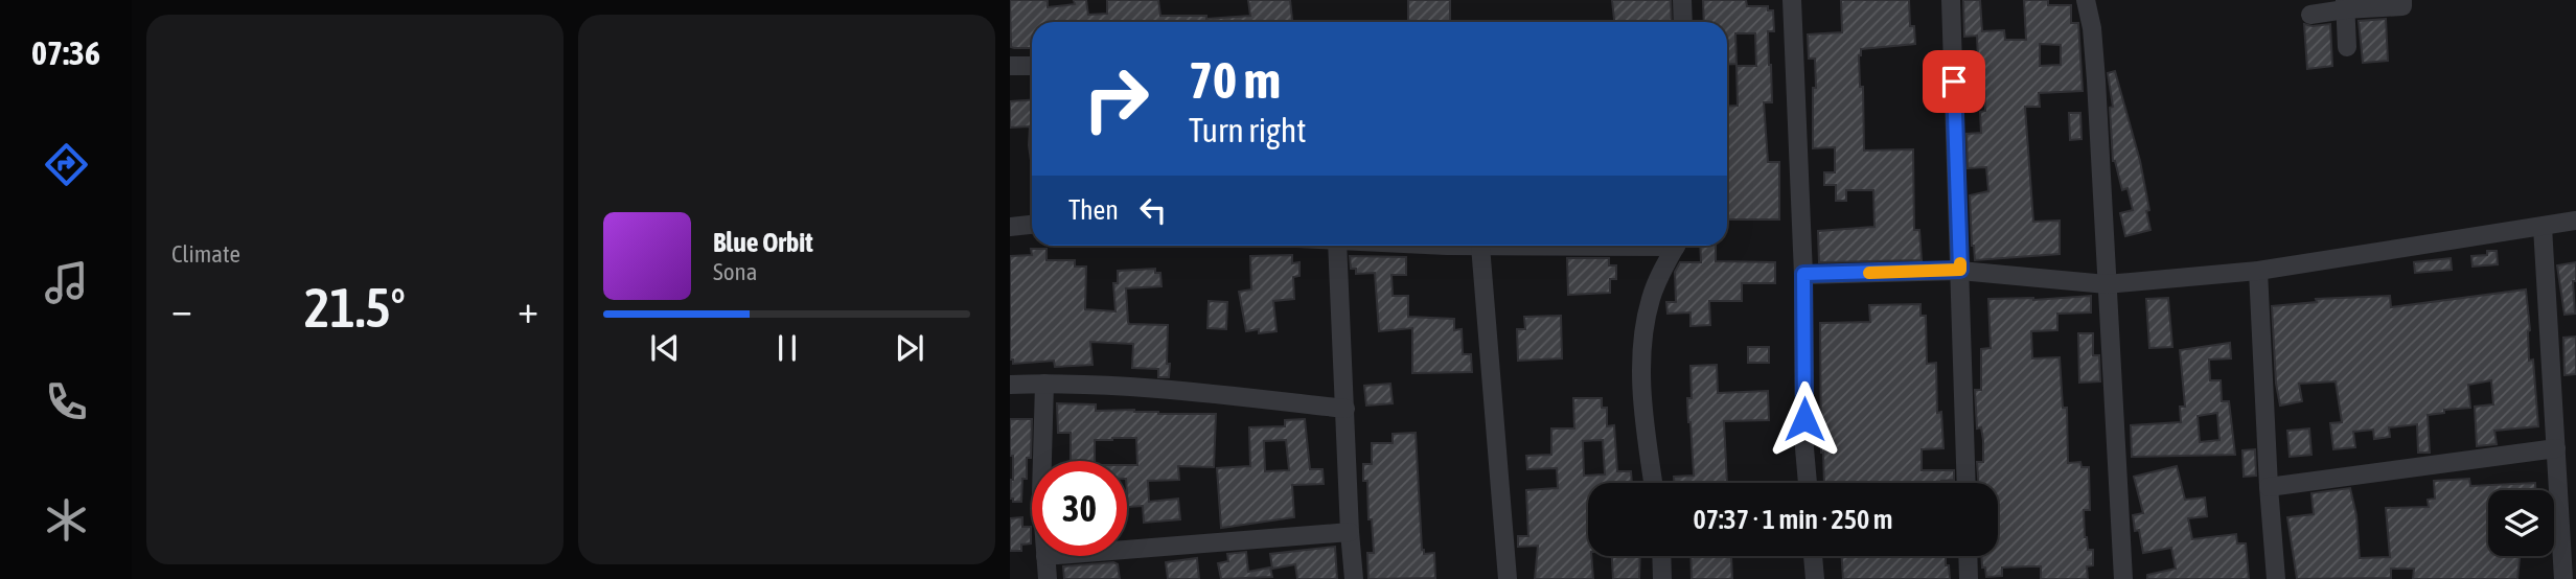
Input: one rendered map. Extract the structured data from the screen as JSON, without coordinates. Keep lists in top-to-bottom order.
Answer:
{
  "page": {
    "tabs": "07:36",
    "tile": "Climate",
    "turn": ["70 m", "Turn right"],
    "then": "Then",
    "song": ["Blue Orbit", "Sona"],
    "heat": ["−", "21.5°", "+"],
    "limit": "30",
    "trip": "07:37 · 1 min · 250 m"
  }
}
